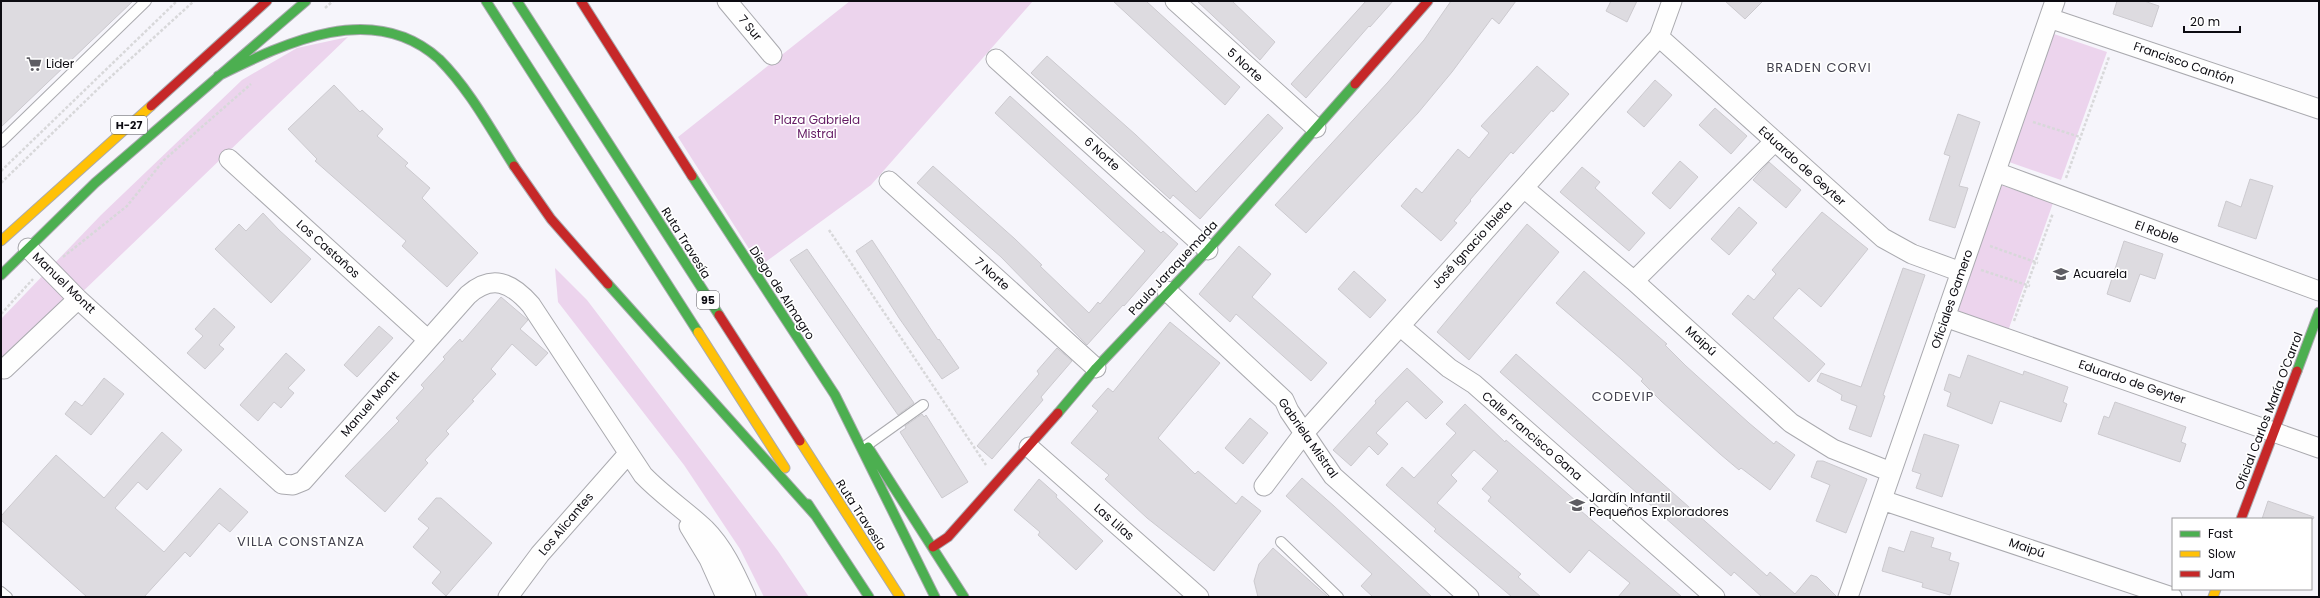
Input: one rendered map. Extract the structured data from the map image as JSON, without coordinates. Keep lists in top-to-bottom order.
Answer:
{
  "streets": {
    "main road": [
      "H-27",
      "Ruta Travesía",
      "Paula Jaraquemada",
      "Diego de Almagro",
      "95",
      "Oficial Carlos María O'Carrol"
    ],
    "street": [
      "7 Sur",
      "Francisco Cantón",
      "5 Norte",
      "6 Norte",
      "Eduardo de Geyter",
      "El Roble",
      "José Ignacio Ibieta",
      "Los Castaños",
      "7 Norte",
      "Manuel Montt",
      "Oficiales Gamero",
      "Maipú",
      "Calle Francisco Gana",
      "Gabriela Mistral",
      "Las Lilas",
      "Los Alicantes"
    ]
  },
  "crossings": [
    ["Francisco Cantón", "Oficiales Gamero"],
    ["5 Norte", "Paula Jaraquemada"],
    ["H-27", "Manuel Montt"],
    ["6 Norte", "Paula Jaraquemada"],
    ["Eduardo de Geyter", "José Ignacio Ibieta"],
    ["Eduardo de Geyter", "Oficiales Gamero"],
    ["Eduardo de Geyter", "Oficial Carlos María O'Carrol"],
    ["El Roble", "Oficiales Gamero"],
    ["José Ignacio Ibieta", "Maipú"],
    ["José Ignacio Ibieta", "Calle Francisco Gana"],
    ["José Ignacio Ibieta", "Gabriela Mistral"],
    ["Los Castaños", "Manuel Montt"],
    ["Paula Jaraquemada", "7 Norte"],
    ["Paula Jaraquemada", "Diego de Almagro"],
    ["Paula Jaraquemada", "Gabriela Mistral"],
    ["Paula Jaraquemada", "Las Lilas"],
    ["Manuel Montt", "Los Alicantes"],
    ["Oficiales Gamero", "Maipú"]
  ],
  "districts": ["BRADEN CORVI", "CODEVIP", "VILLA CONSTANZA"],
  "parks": ["Plaza Gabriela Mistral"],
  "places": {
    "supermarket": ["Lider"],
    "school or university": ["Acuarela", "Jardín Infantil Pequeños Exploradores"]
  },
  "legend": ["Fast", "Slow", "Jam"],
  "scale_bar": "20 m"
}
